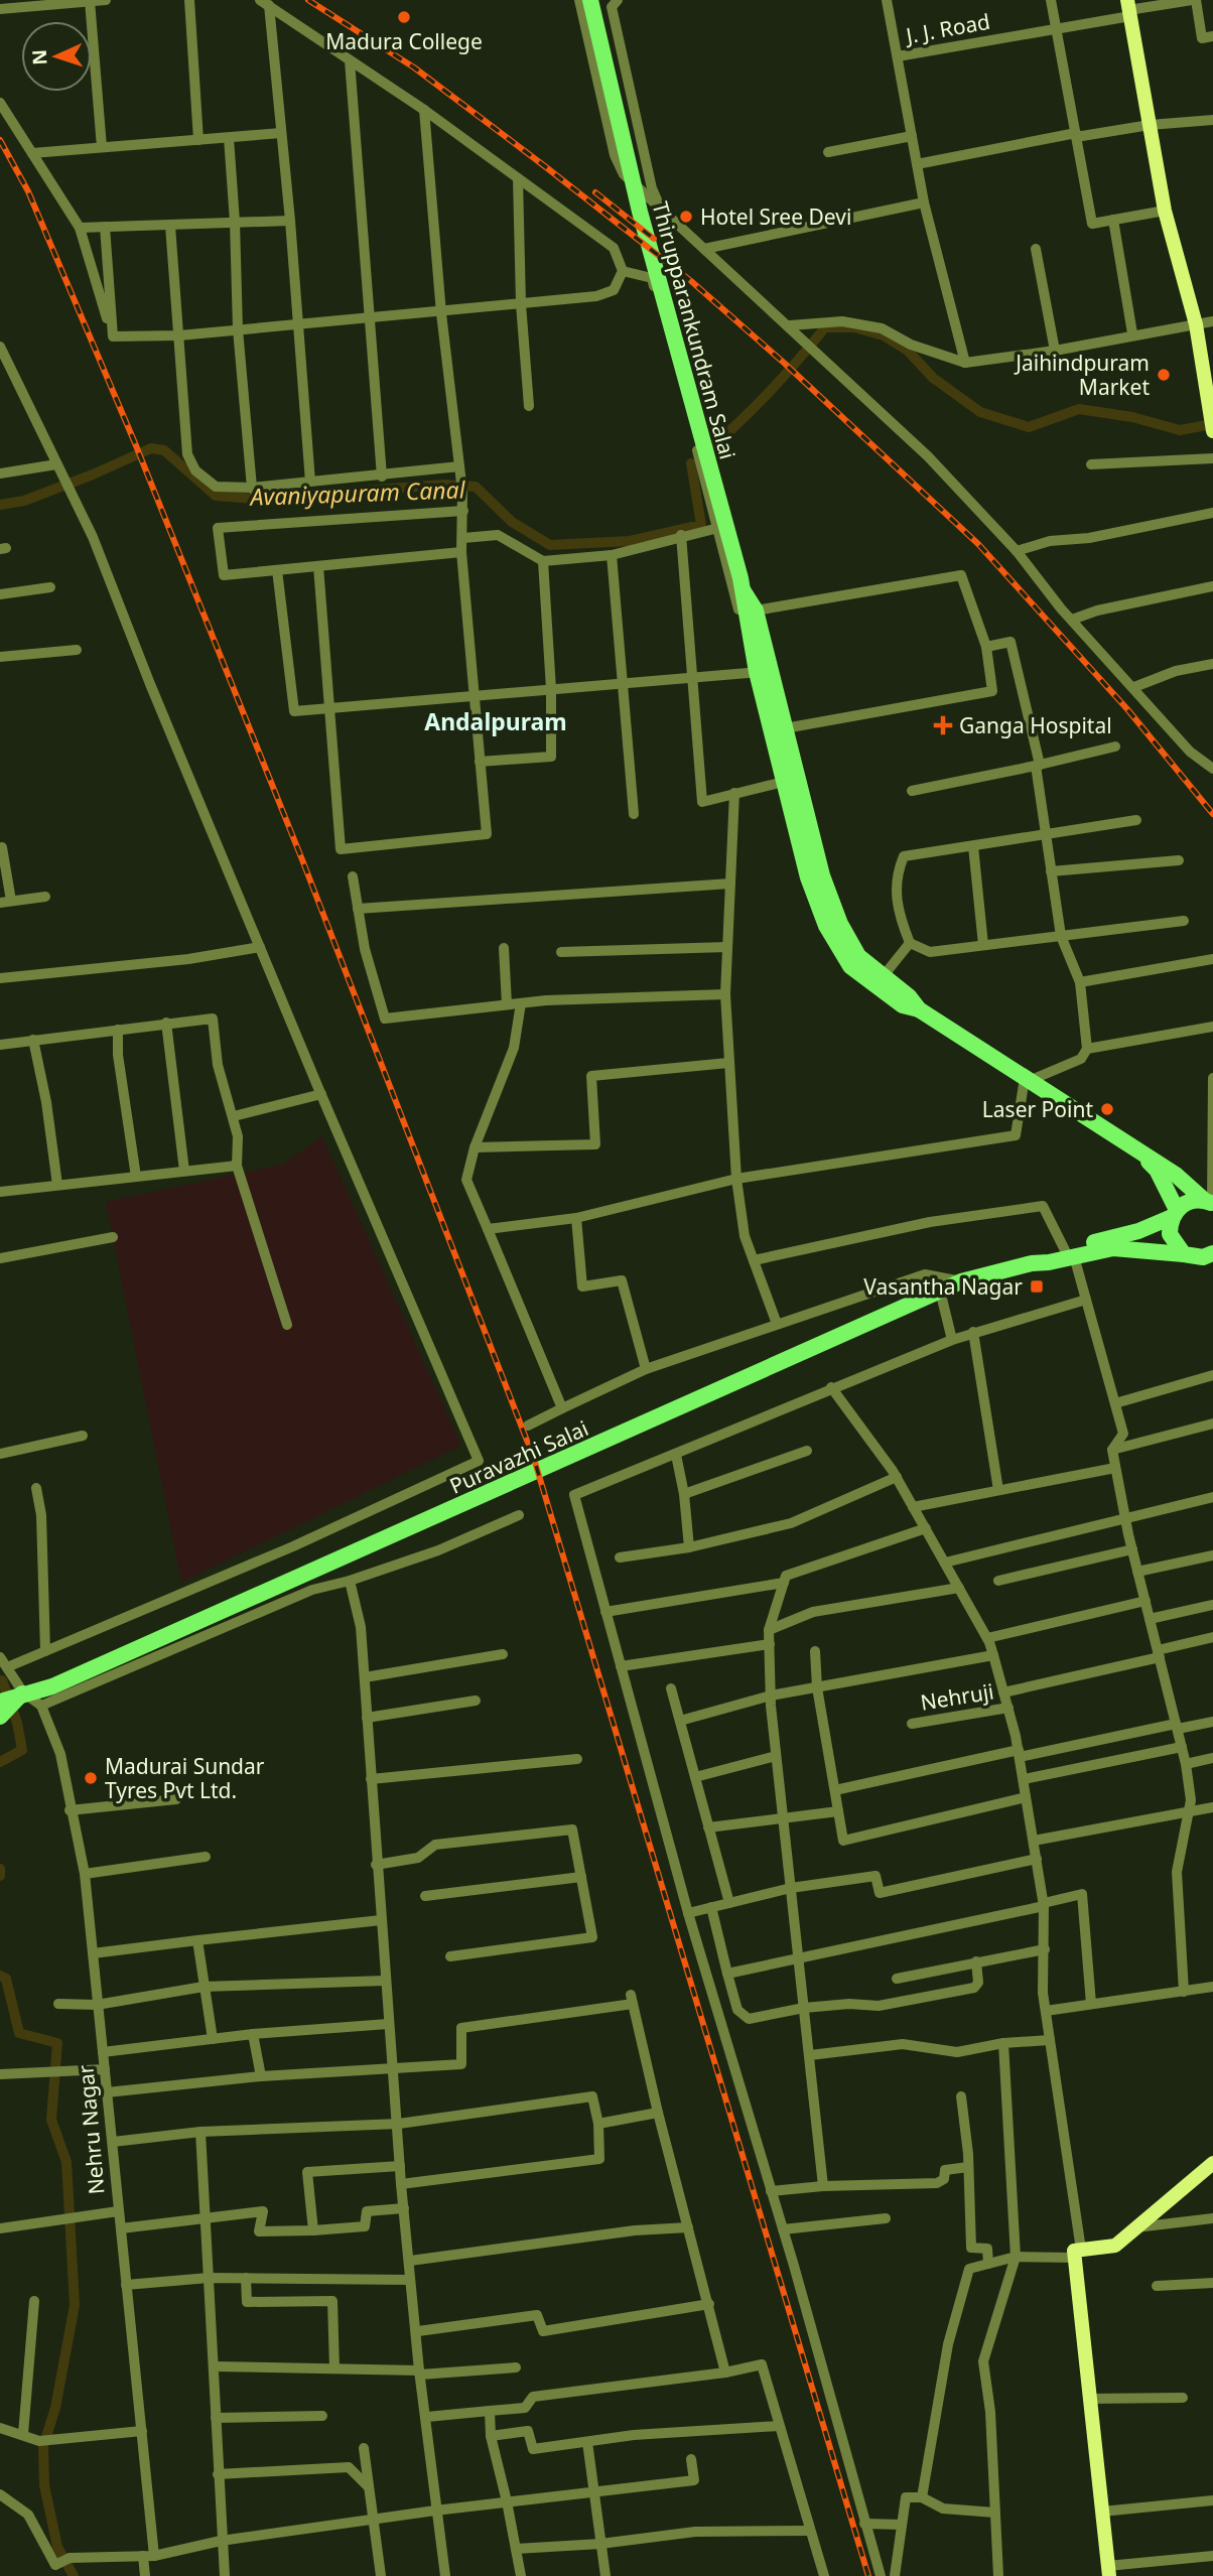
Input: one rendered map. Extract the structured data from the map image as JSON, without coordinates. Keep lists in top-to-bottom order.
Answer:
{
  "streets": {
    "main road": ["Thirupparankundram Salai", "Puravazhi Salai"],
    "street": ["J. J. Road", "Nehruji", "Nehru Nagar"]
  },
  "crossings": [
    ["Thirupparankundram Salai", "Puravazhi Salai"]
  ],
  "districts": ["Andalpuram"],
  "water": ["Avaniyapuram Canal"],
  "places": {
    "other": [
      "Madura College",
      "Hotel Sree Devi",
      "Jaihindpuram Market",
      "Laser Point",
      "Madurai Sundar Tyres Pvt Ltd."
    ],
    "health": ["Ganga Hospital"],
    "transit": ["Vasantha Nagar"]
  },
  "north": "left"
}
